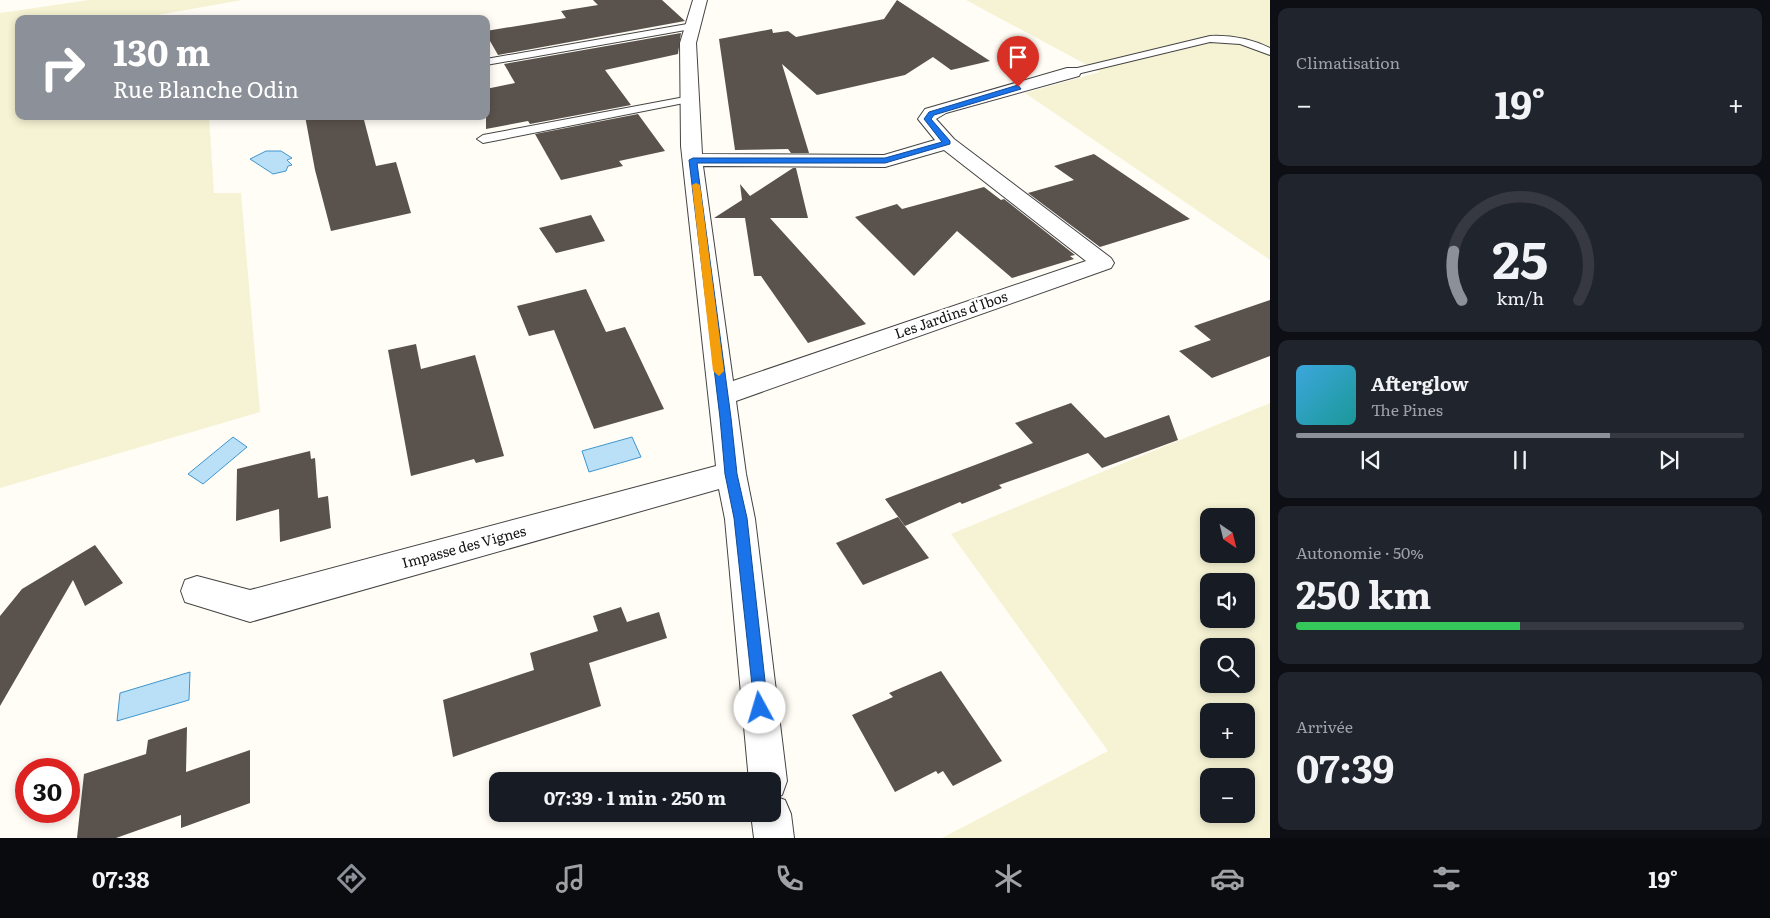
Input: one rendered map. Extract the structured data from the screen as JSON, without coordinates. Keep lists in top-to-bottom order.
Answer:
{
  "streets": {
    "street": ["Les Jardins d'Ibos", "Impasse des Vignes"]
  },
  "north": "bottom right",
  "page": {
    "tile": [
      "Climatisation",
      ["Autonomie · 50%", "250 km"],
      ["Arrivée", "07:39"]
    ],
    "turn": ["130 m", "Rue Blanche Odin"],
    "heat": ["−", "19°", "+"],
    "song": ["Afterglow", "The Pines"],
    "map_buttons": ["+", "−"],
    "limit": "30",
    "trip": "07:39 · 1 min · 250 m",
    "tabs": ["07:38", "19°"],
    "gauge": ["25", "km/h"]
  }
}
